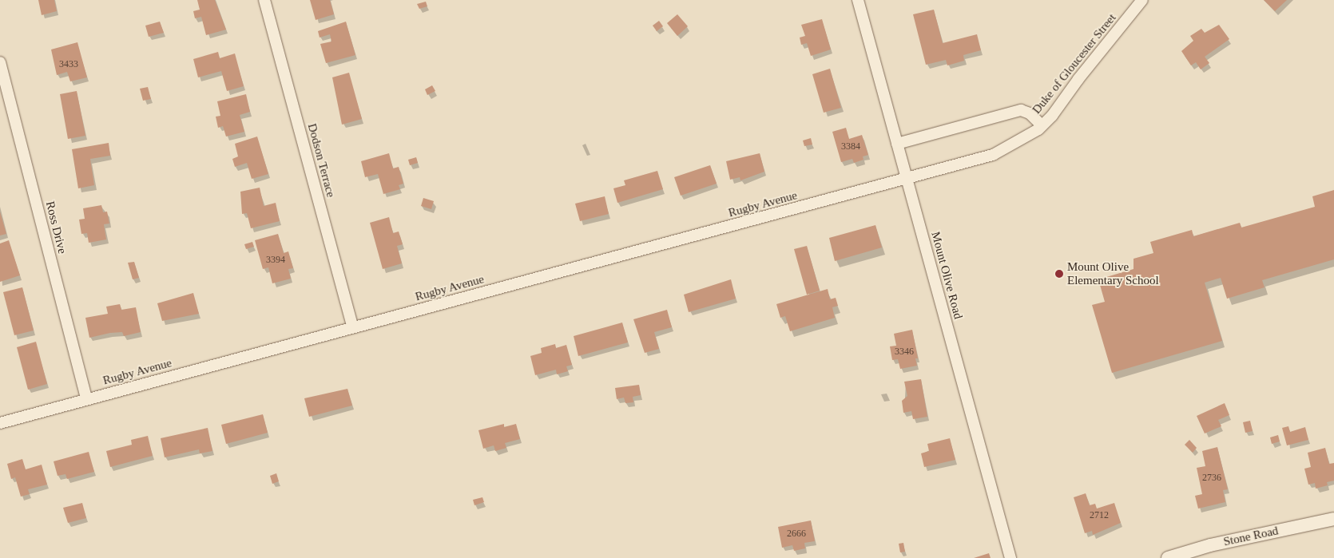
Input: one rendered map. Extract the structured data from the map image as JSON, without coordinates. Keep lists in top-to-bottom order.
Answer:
{
  "streets": {
    "street": [
      "Duke of Gloucester Street",
      "Dodson Terrace",
      "Rugby Avenue",
      "Ross Drive",
      "Mount Olive Road",
      "Stone Road"
    ]
  },
  "crossings": [
    ["Duke of Gloucester Street", "Rugby Avenue"],
    ["Duke of Gloucester Street", "Mount Olive Road"],
    ["Dodson Terrace", "Rugby Avenue"],
    ["Rugby Avenue", "Ross Drive"],
    ["Rugby Avenue", "Mount Olive Road"]
  ],
  "places": ["Mount Olive Elementary School"],
  "house_numbers": [
    "3433",
    "3384",
    "3394",
    "3346",
    "2736",
    "2712",
    "2666"
  ]
}
